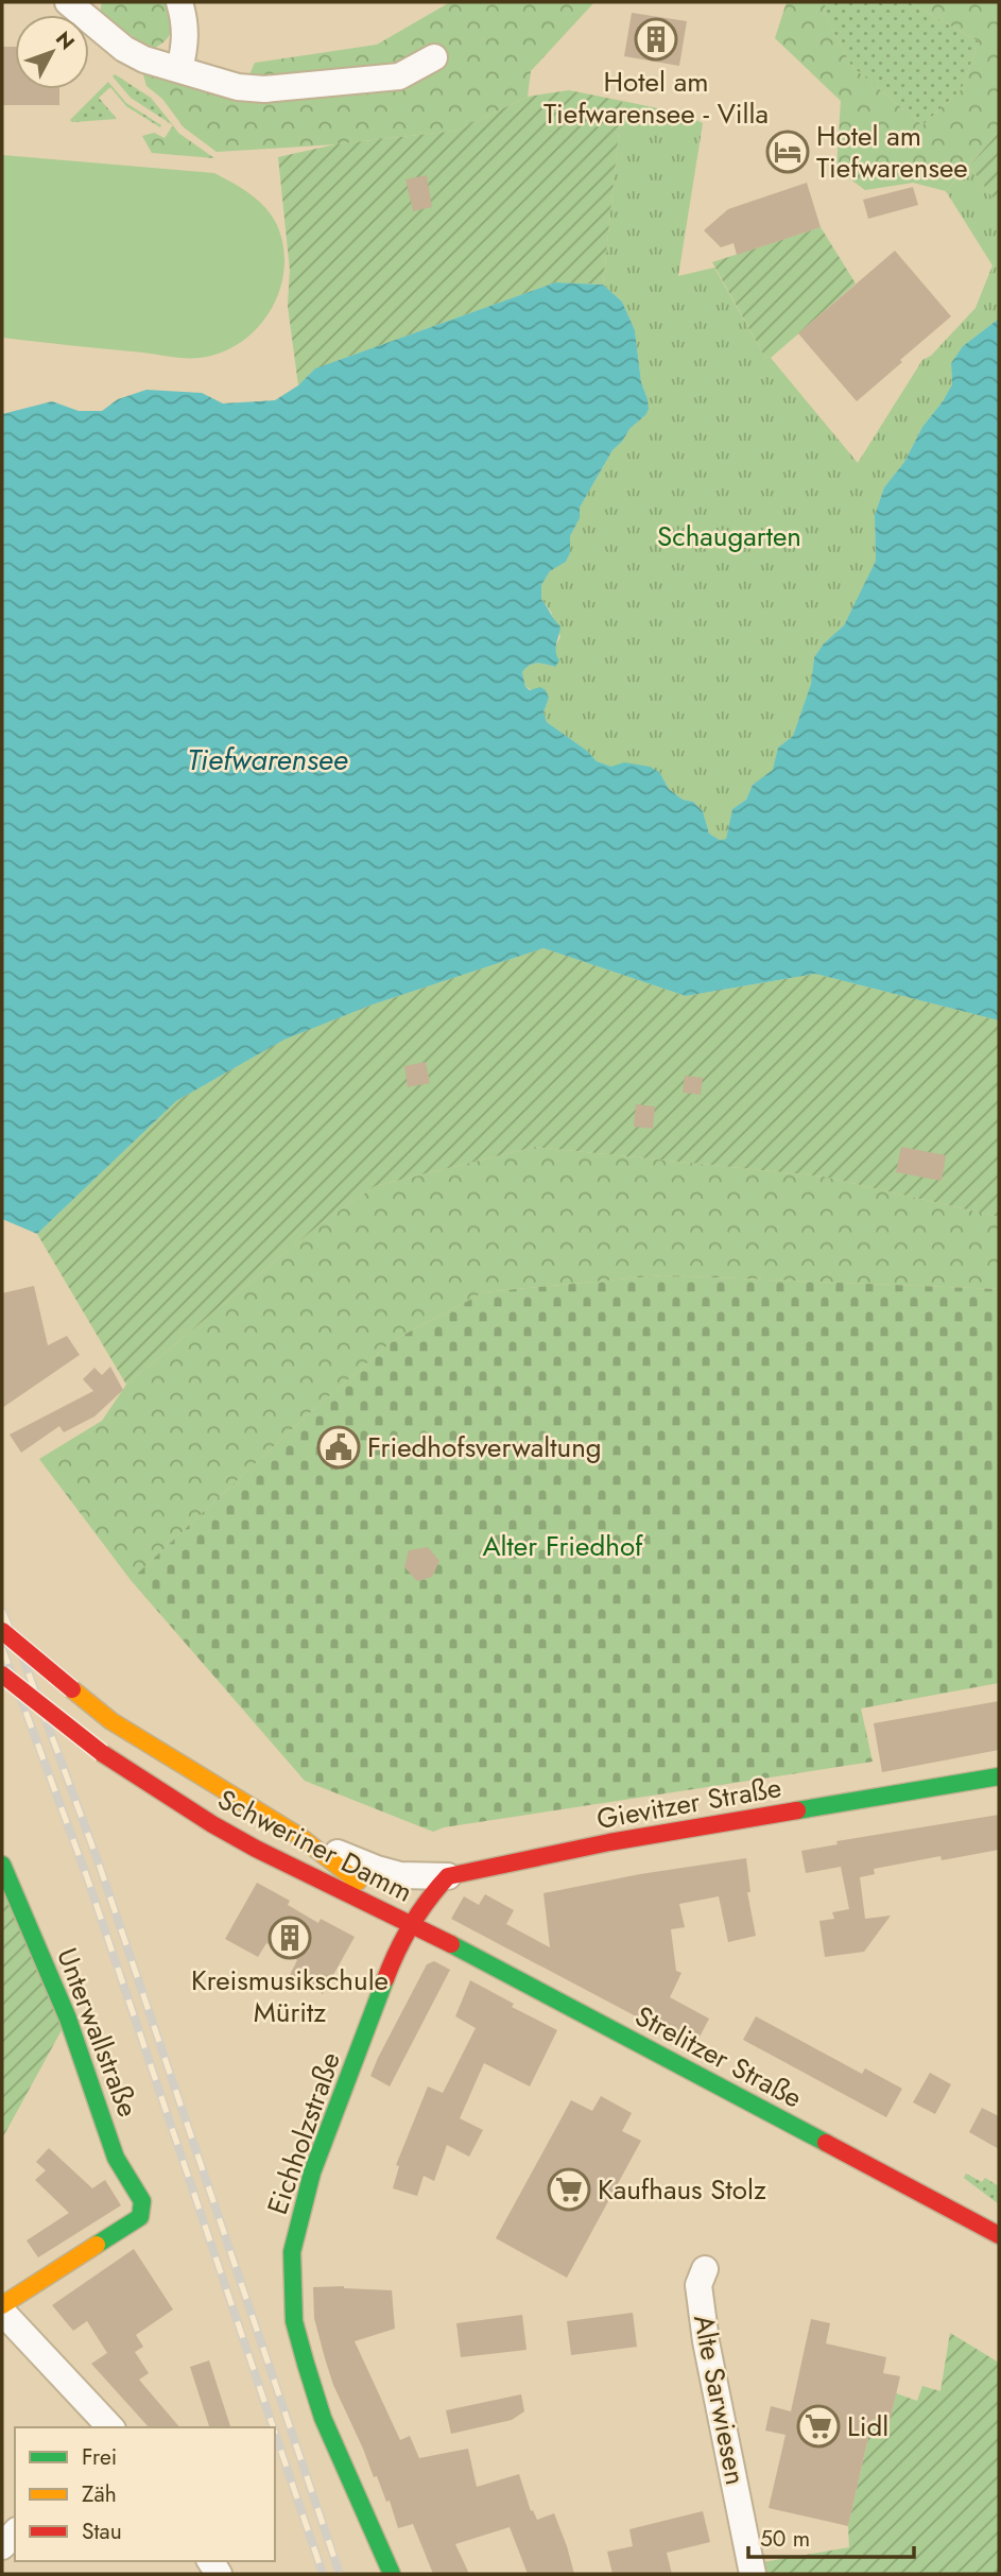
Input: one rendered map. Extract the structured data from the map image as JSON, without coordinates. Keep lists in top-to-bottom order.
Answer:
{
  "streets": {
    "main road": [
      "Gievitzer Straße",
      "Schweriner Damm",
      "Unterwallstraße",
      "Strelitzer Straße",
      "Eichholzstraße"
    ],
    "street": ["Alte Sarwiesen"]
  },
  "crossings": [
    ["Schweriner Damm", "Strelitzer Straße"],
    ["Schweriner Damm", "Eichholzstraße"],
    ["Strelitzer Straße", "Eichholzstraße"]
  ],
  "water": ["Tiefwarensee"],
  "parks": ["Schaugarten", "Alter Friedhof"],
  "places": {
    "building": ["Hotel am Tiefwarensee - Villa", "Kreismusikschule Müritz"],
    "hotel": ["Hotel am Tiefwarensee"],
    "public building": ["Friedhofsverwaltung"],
    "supermarket": ["Kaufhaus Stolz", "Lidl"]
  },
  "legend": ["Frei", "Zäh", "Stau"],
  "scale_bar": "50 m",
  "north": "top right"
}
